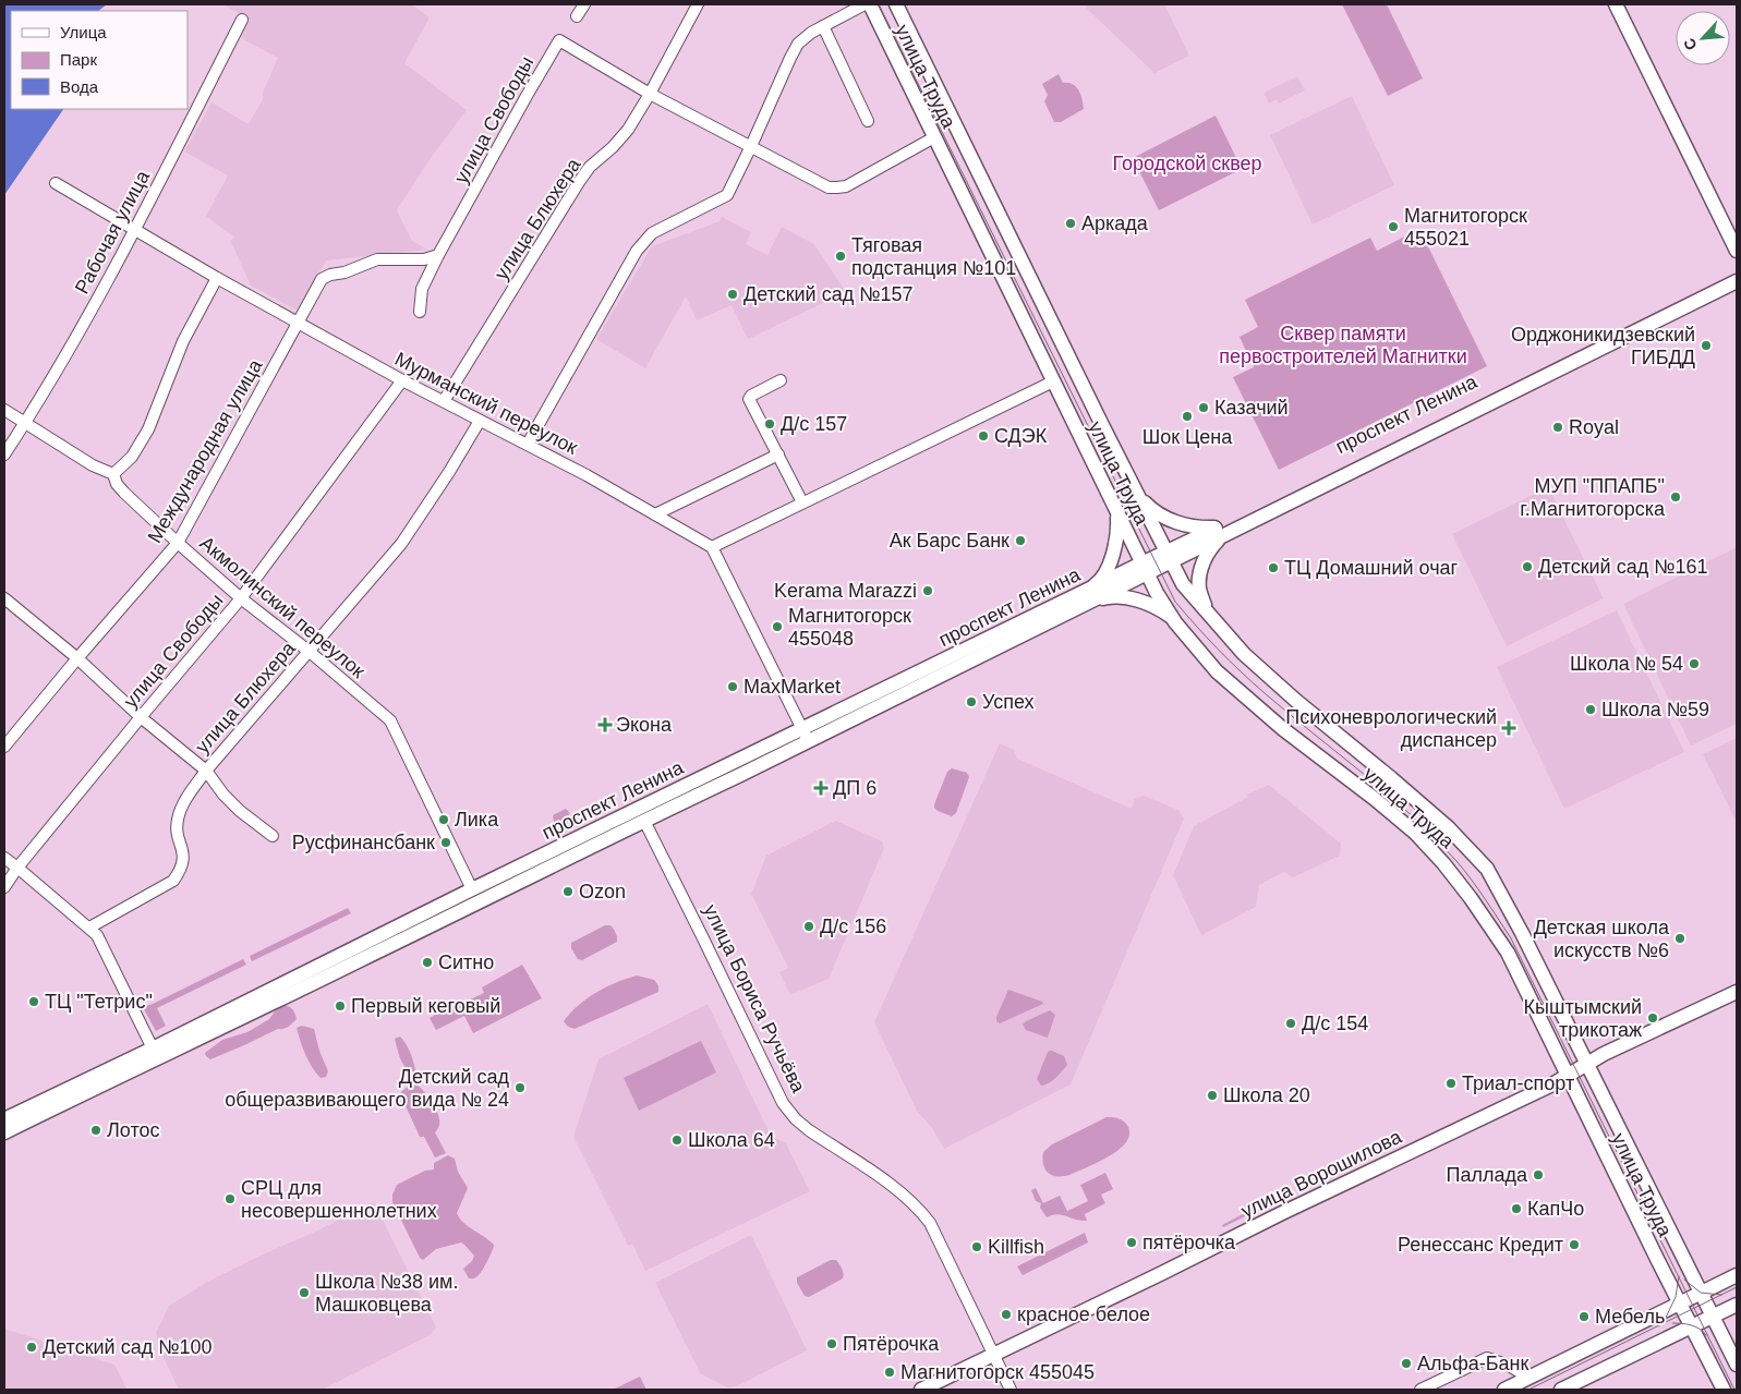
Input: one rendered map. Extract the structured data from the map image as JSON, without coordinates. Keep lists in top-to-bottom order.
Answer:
{
  "streets": {
    "main road": ["улица Труда", "проспект Ленина", "улица Ворошилова"],
    "street": [
      "улица Свободы",
      "улица Блюхера",
      "Рабочая улица",
      "Мурманский переулок",
      "Международная улица",
      "Акмолинский переулок",
      "улица Бориса Ручьёва"
    ]
  },
  "crossings": [
    ["улица Труда", "проспект Ленина"],
    ["улица Труда", "улица Ворошилова"],
    ["улица Свободы", "улица Блюхера"],
    ["улица Свободы", "Мурманский переулок"],
    ["улица Свободы", "Международная улица"],
    ["улица Свободы", "Акмолинский переулок"],
    ["улица Блюхера", "Мурманский переулок"],
    ["улица Блюхера", "Акмолинский переулок"],
    ["Рабочая улица", "Мурманский переулок"],
    ["Мурманский переулок", "Международная улица"],
    ["проспект Ленина", "Акмолинский переулок"],
    ["проспект Ленина", "улица Бориса Ручьёва"],
    ["Международная улица", "Акмолинский переулок"],
    ["улица Бориса Ручьёва", "улица Ворошилова"]
  ],
  "parks": ["Городской сквер", "Сквер памяти первостроителей Магнитки"],
  "places": {
    "other": [
      "Аркада",
      "Магнитогорск 455021",
      "Тяговая подстанция №101",
      "Детский сад №157",
      "Орджоникидзевский ГИБДД",
      "Казачий",
      "Шок Цена",
      "Д/с 157",
      "Royal",
      "СДЭК",
      "МУП \"ППАПБ\" г.Магнитогорска",
      "Ак Барс Банк",
      "Детский сад №161",
      "ТЦ Домашний очаг",
      "Kerama Marazzi",
      "Магнитогорск 455048",
      "Школа № 54",
      "MaxMarket",
      "Успех",
      "Школа №59",
      "Лика",
      "Русфинансбанк",
      "Ozon",
      "Д/с 156",
      "Детская школа искусств №6",
      "Ситно",
      "ТЦ \"Тетрис\"",
      "Первый кеговый",
      "Кыштымский трикотаж",
      "Д/с 154",
      "Триал-спорт",
      "Детский сад общеразвивающего вида № 24",
      "Школа 20",
      "Лотос",
      "Школа 64",
      "Паллада",
      "СРЦ для несовершеннолетних",
      "КапЧо",
      "пятёрочка",
      "Ренессанс Кредит",
      "Killfish",
      "Школа №38 им. Машковцева",
      "красное белое",
      "Мебель",
      "Пятёрочка",
      "Детский сад №100",
      "Альфа-Банк",
      "Магнитогорск 455045"
    ],
    "health": ["Экона", "Психоневрологический диспансер", "ДП 6"]
  },
  "legend": ["Улица", "Парк", "Вода"],
  "north": "bottom left"
}
